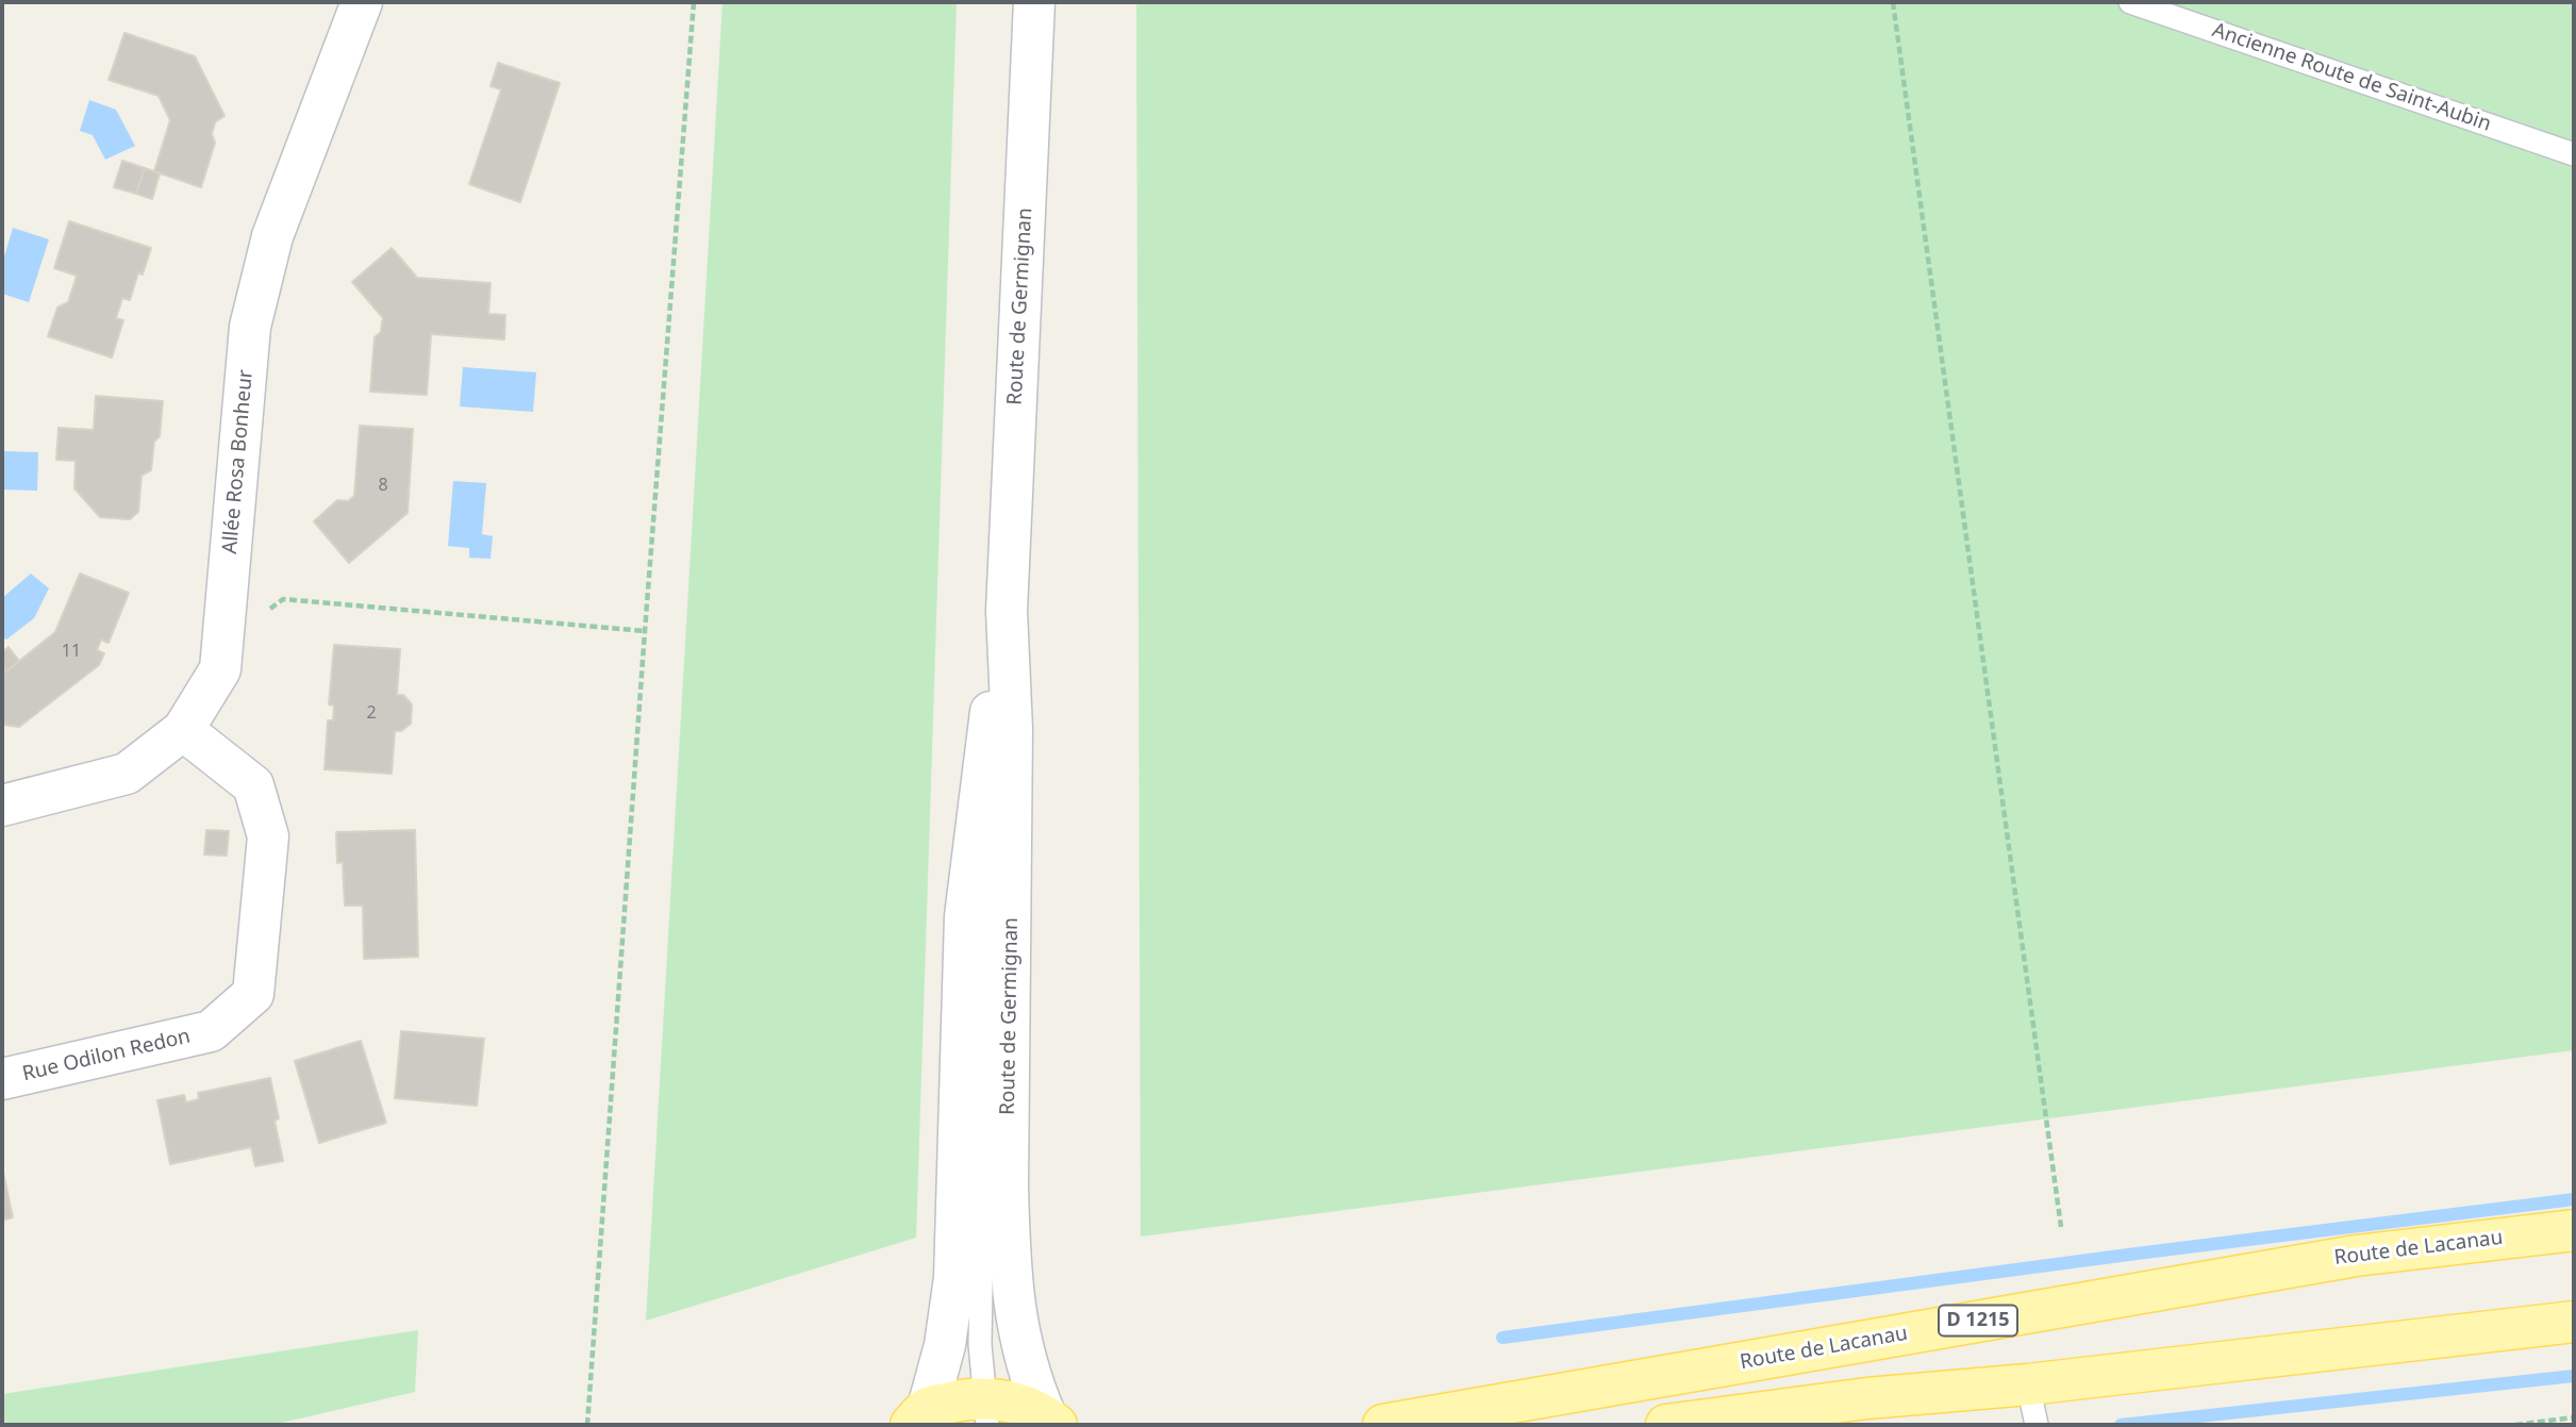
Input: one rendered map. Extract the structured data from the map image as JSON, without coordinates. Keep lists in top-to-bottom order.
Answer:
{
  "streets": {
    "main road": ["Route de Lacanau", "D 1215"],
    "street": ["Route de Germignan", "Allée Rosa Bonheur", "Rue Odilon Redon"],
    "lane": ["Ancienne Route de Saint-Aubin"]
  },
  "crossings": [
    ["Allée Rosa Bonheur", "Rue Odilon Redon"]
  ],
  "house_numbers": ["8", "11", "2"]
}
